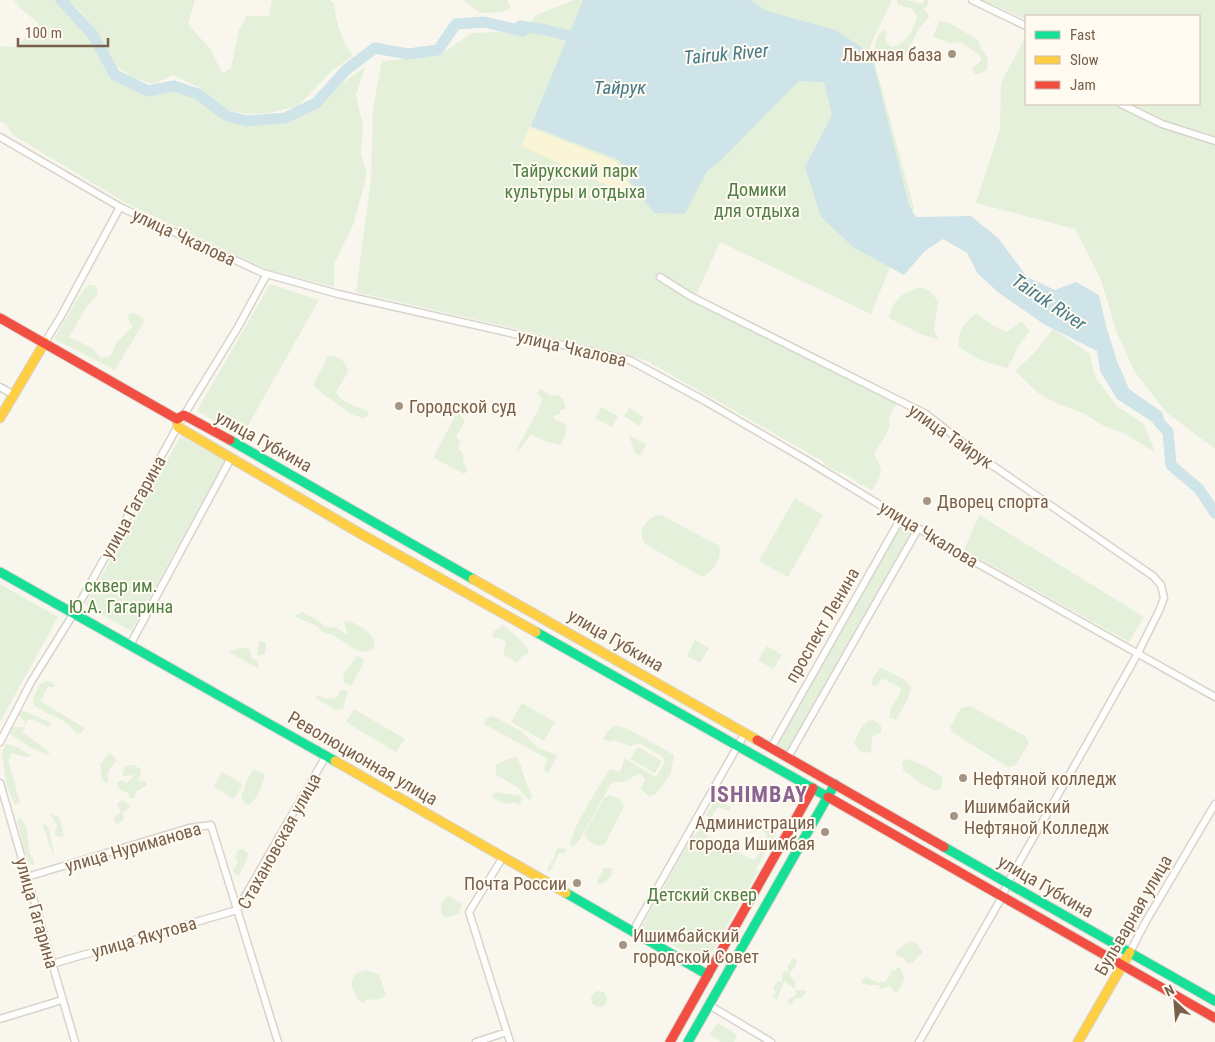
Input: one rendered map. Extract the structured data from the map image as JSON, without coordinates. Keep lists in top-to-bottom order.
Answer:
{
  "streets": {
    "main road": ["улица Губкина", "Революционная улица", "Бульварная улица"],
    "street": [
      "улица Чкалова",
      "улица Тайрук",
      "улица Гагарина",
      "проспект Ленина",
      "Стахановская улица",
      "улица Нуриманова",
      "улица Якутова"
    ]
  },
  "crossings": [
    ["улица Чкалова", "улица Тайрук"],
    ["улица Чкалова", "улица Гагарина"],
    ["улица Чкалова", "проспект Ленина"],
    ["улица Тайрук", "улица Губкина"],
    ["улица Губкина", "улица Гагарина"],
    ["улица Губкина", "проспект Ленина"],
    ["улица Губкина", "Бульварная улица"],
    ["улица Гагарина", "Революционная улица"],
    ["улица Гагарина", "улица Нуриманова"],
    ["улица Гагарина", "улица Якутова"],
    ["Революционная улица", "Стахановская улица"],
    ["Стахановская улица", "улица Нуриманова"],
    ["Стахановская улица", "улица Якутова"],
    ["улица Нуриманова", "улица Якутова"]
  ],
  "districts": ["ISHIMBAY"],
  "water": ["Tairuk River", "Тайрук"],
  "parks": [
    "Тайрукский парк культуры и отдыха",
    "Домики для отдыха",
    "сквер им. Ю.А. Гагарина",
    "Детский сквер"
  ],
  "places": [
    "Лыжная база",
    "Городской суд",
    "Дворец спорта",
    "Нефтяной колледж",
    "Ишимбайский Нефтяной Колледж",
    "Администрация города Ишимбая",
    "Почта России",
    "Ишимбайский городской Совет"
  ],
  "legend": ["Fast", "Slow", "Jam"],
  "scale_bar": "100 m",
  "north": "top left"
}
